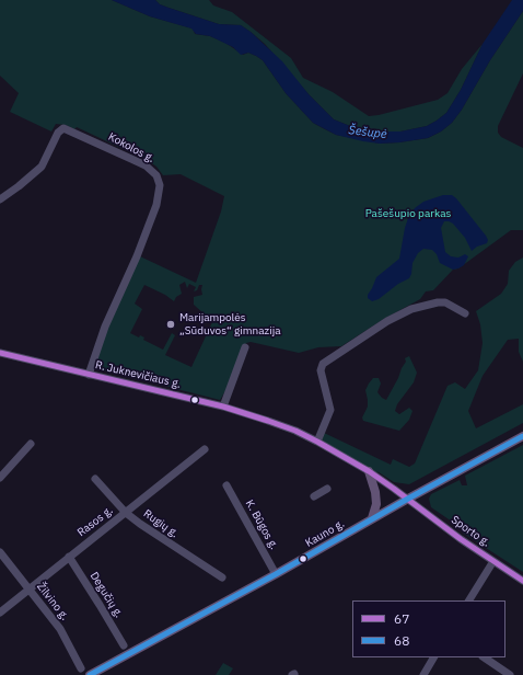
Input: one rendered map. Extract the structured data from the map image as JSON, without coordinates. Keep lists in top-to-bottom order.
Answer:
{
  "streets": {
    "main road": ["Kauno g."],
    "street": [
      "Kokolos g.",
      "R. Juknevičiaus g.",
      "Rasos g.",
      "Rugių g.",
      "K. Būgos g.",
      "Sporto g.",
      "Degučių g.",
      "Žilvino g."
    ]
  },
  "crossings": [
    ["Kokolos g.", "R. Juknevičiaus g."],
    ["R. Juknevičiaus g.", "Sporto g."],
    ["R. Juknevičiaus g.", "Kauno g."],
    ["Rasos g.", "Rugių g."],
    ["Rasos g.", "Degučių g."],
    ["Rasos g.", "Žilvino g."],
    ["K. Būgos g.", "Kauno g."],
    ["Sporto g.", "Kauno g."]
  ],
  "water": ["Šešupė"],
  "parks": ["Pašešupio parkas"],
  "places": ["Marijampolės „Sūduvos“ gimnazija"],
  "lines": ["transit line 67", "transit line 68"],
  "legend": ["67", "68"]
}
